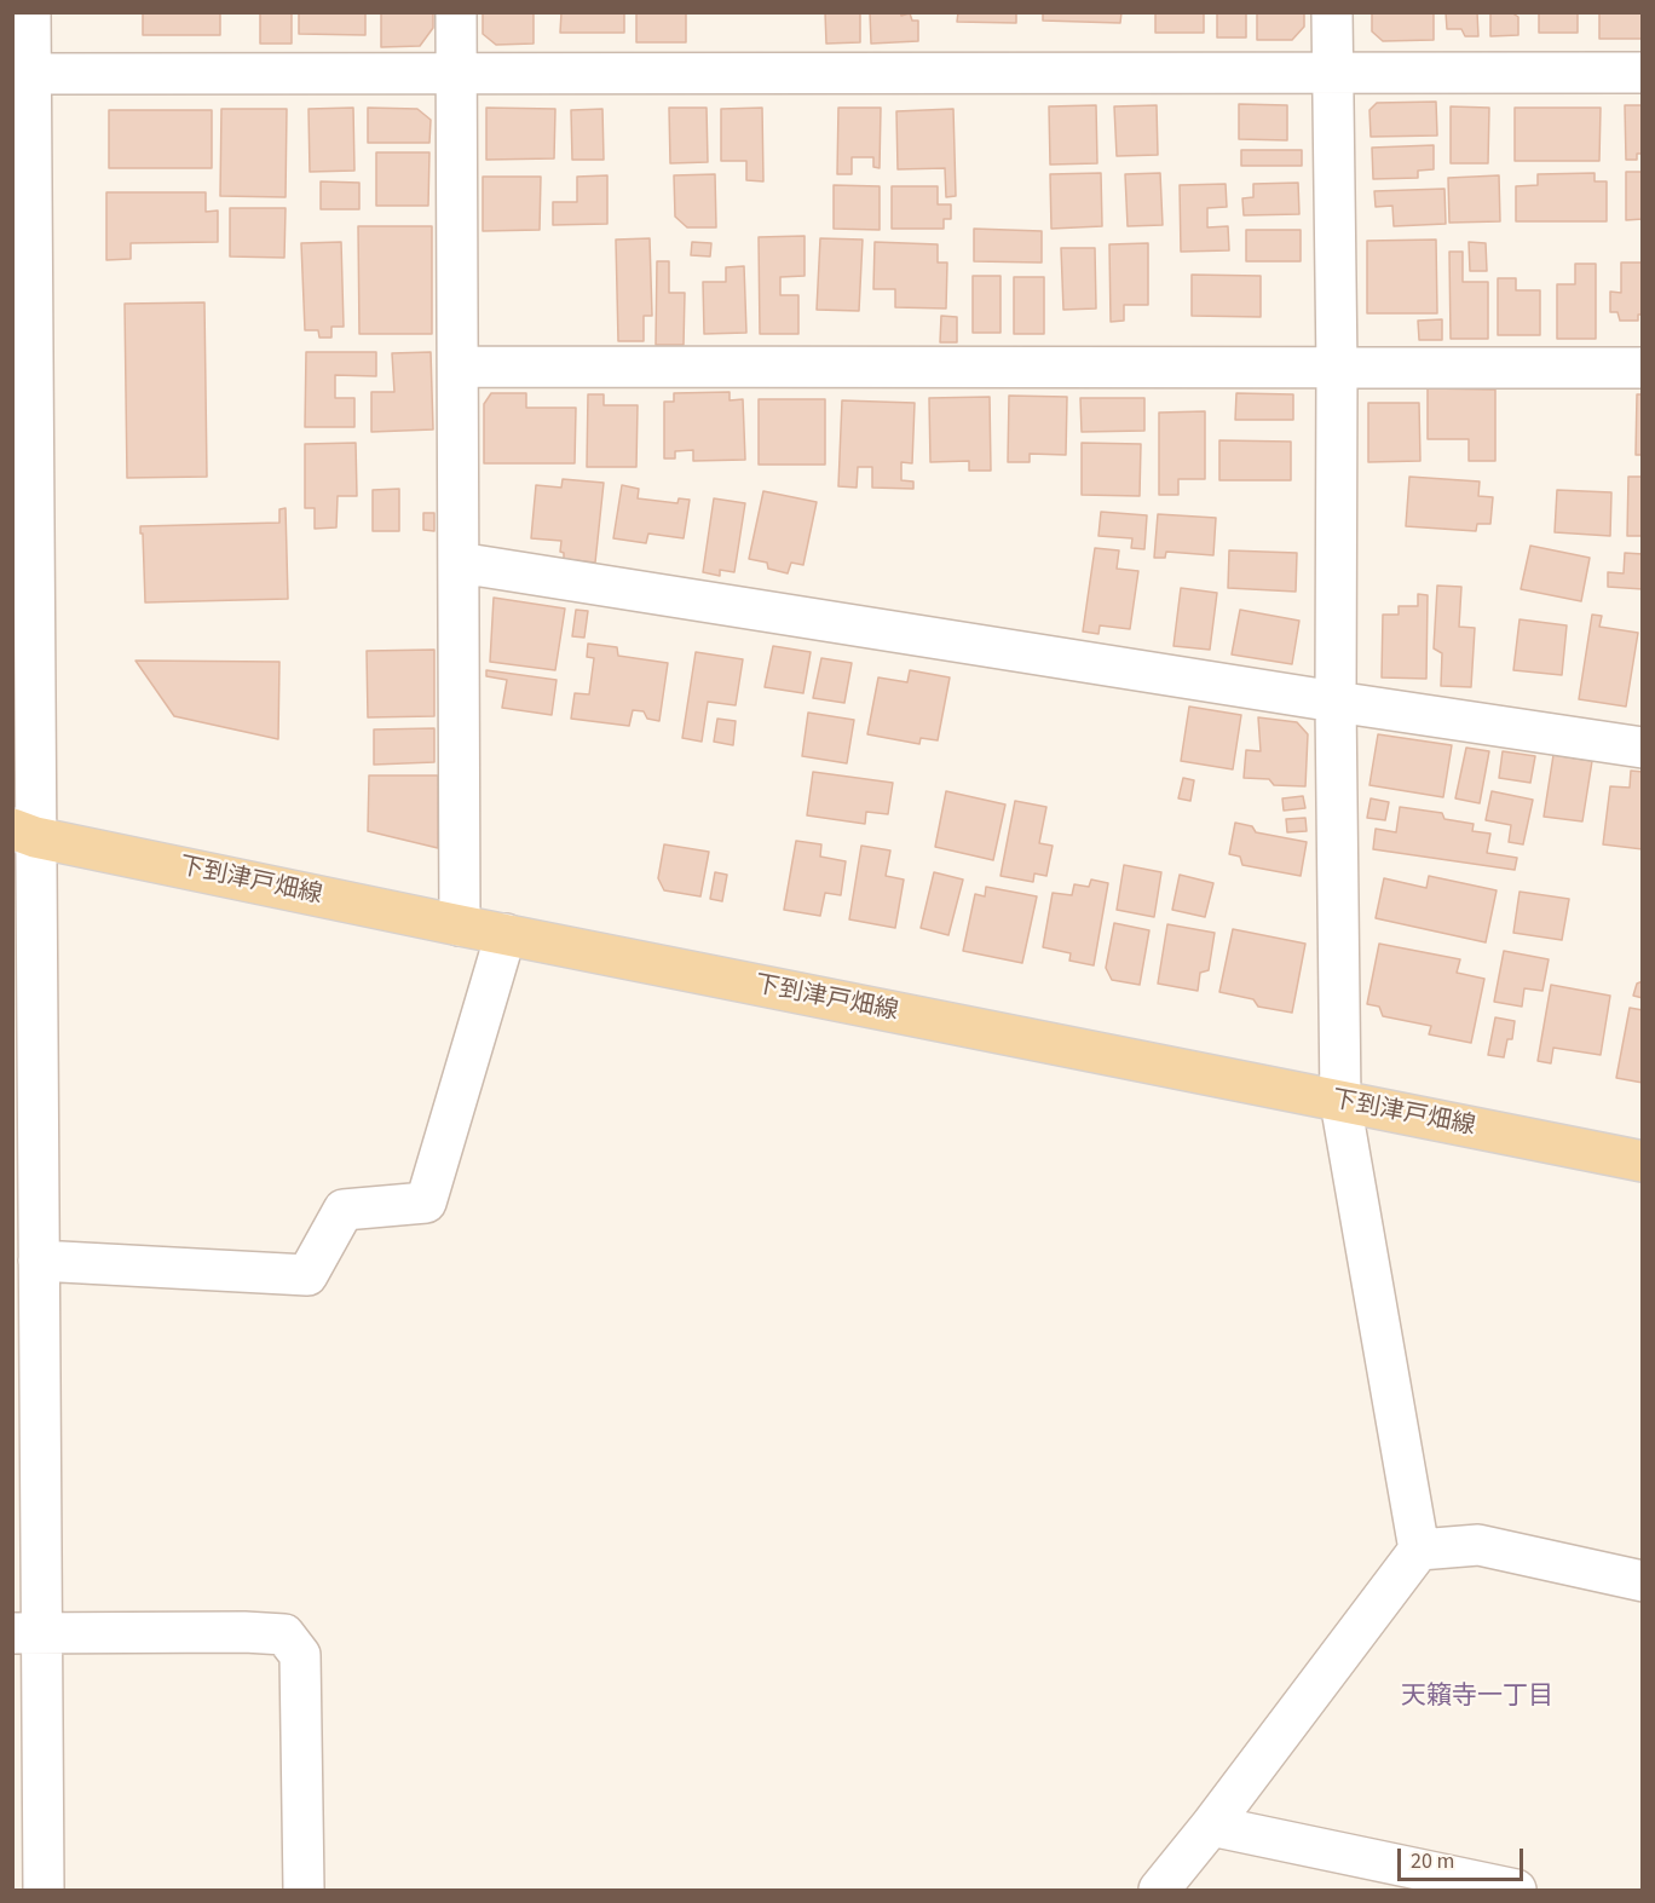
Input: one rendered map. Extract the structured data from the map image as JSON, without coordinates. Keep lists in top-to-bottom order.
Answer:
{
  "streets": {
    "main road": ["下到津戸畑線"]
  },
  "districts": ["天籟寺一丁目"],
  "scale_bar": "20 m"
}
